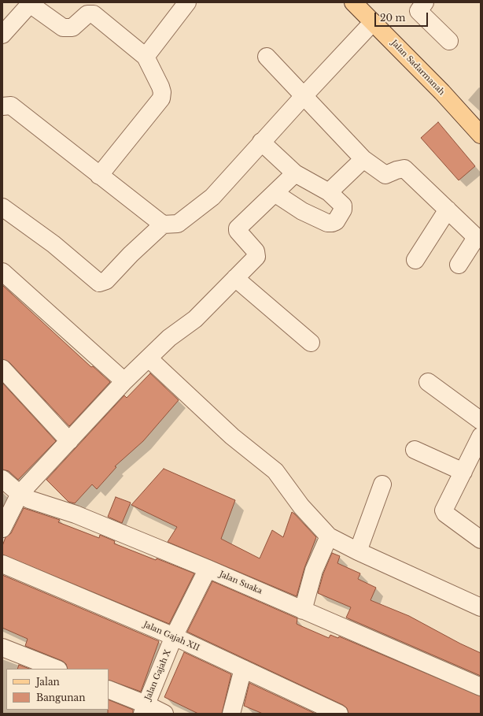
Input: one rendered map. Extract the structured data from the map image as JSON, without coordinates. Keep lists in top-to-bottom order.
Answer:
{
  "streets": {
    "main road": ["Jalan Sadarmanah"],
    "street": ["Jalan Suaka", "Jalan Gajah XII", "Jalan Gajah X"]
  },
  "crossings": [
    ["Jalan Suaka", "Jalan Gajah X"],
    ["Jalan Gajah XII", "Jalan Gajah X"]
  ],
  "legend": ["Jalan", "Bangunan"],
  "scale_bar": "20 m"
}
